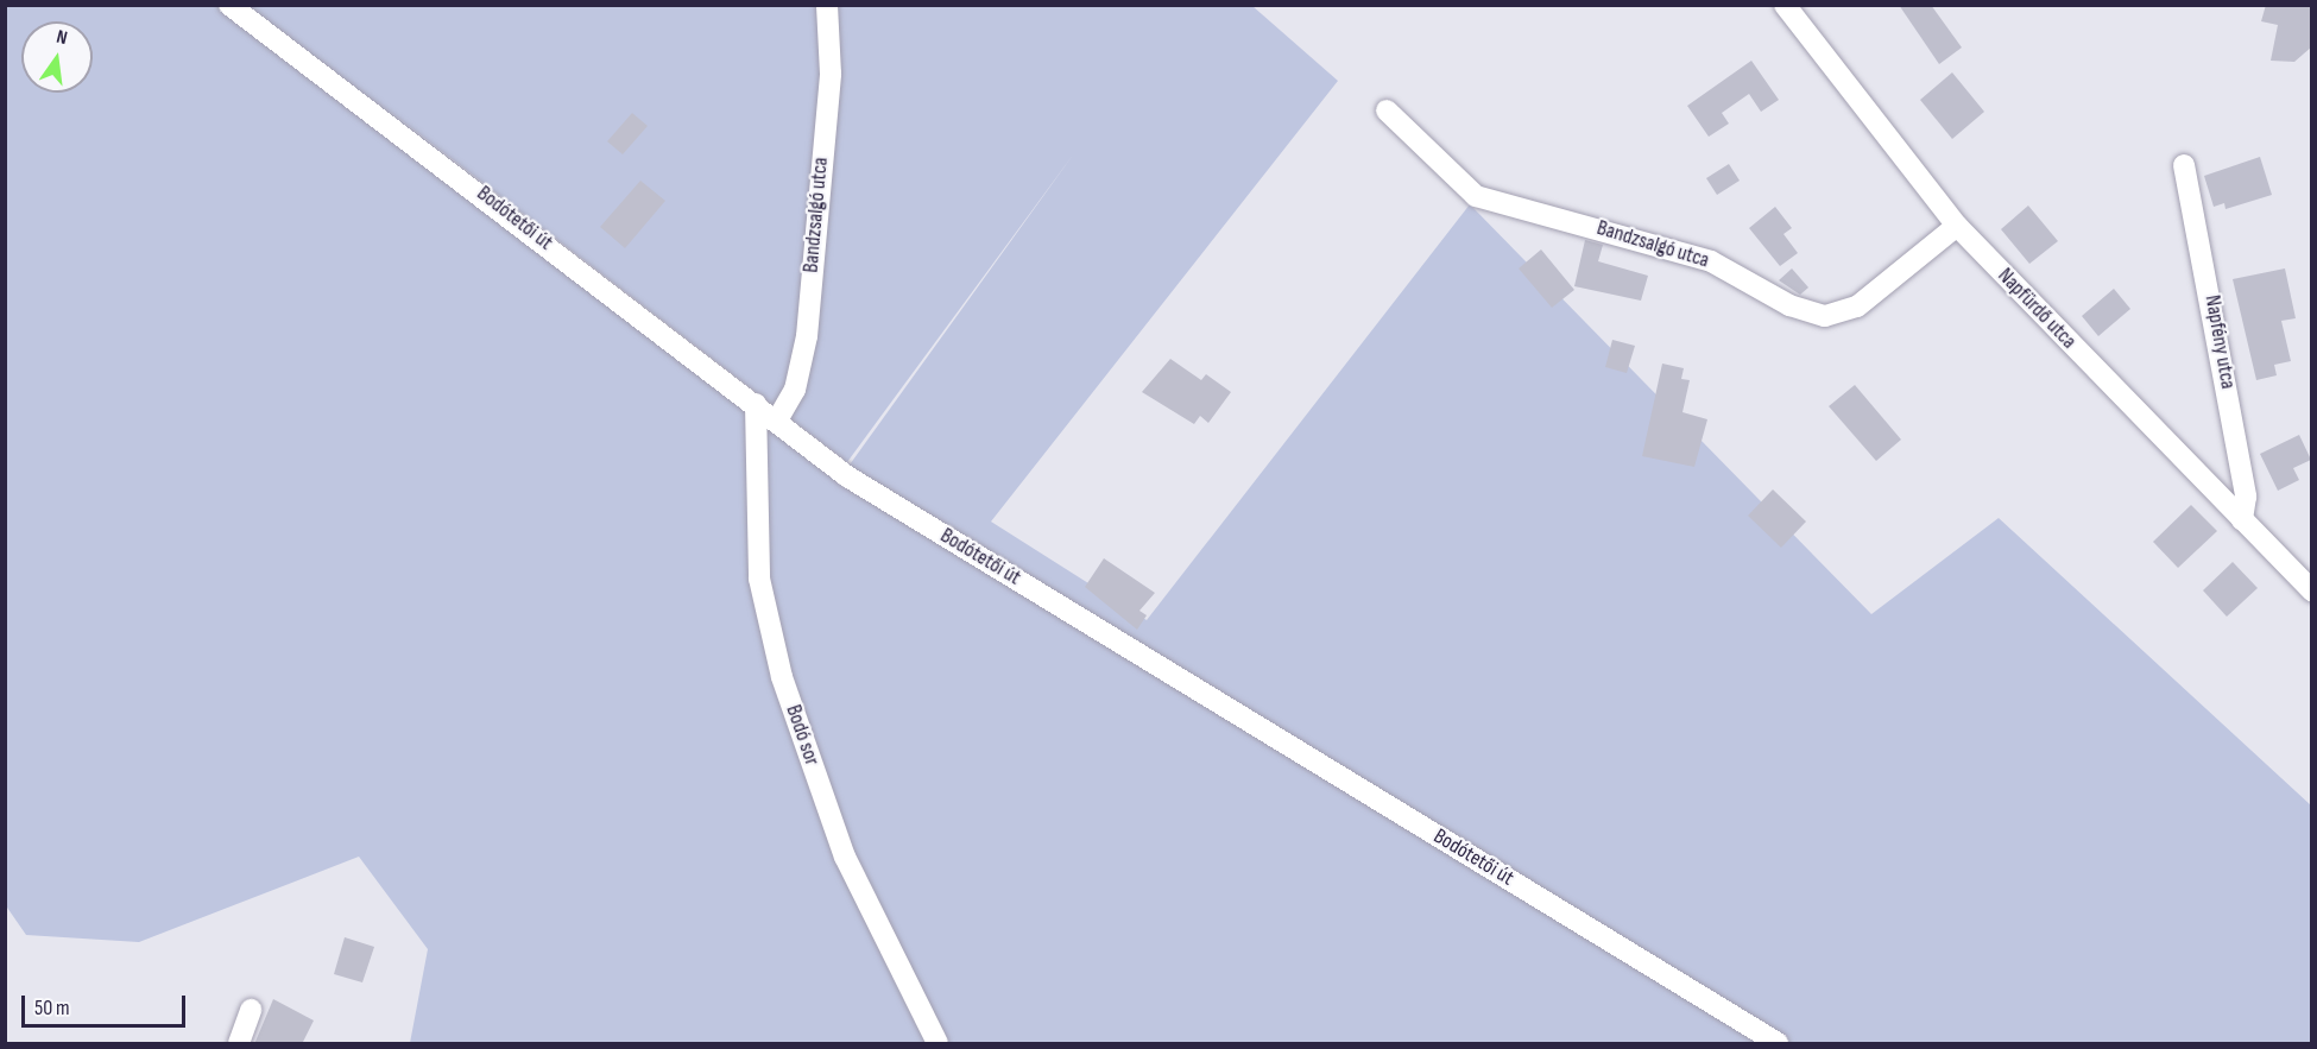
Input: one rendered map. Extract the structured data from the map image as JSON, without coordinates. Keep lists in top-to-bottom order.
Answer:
{
  "streets": {
    "street": [
      "Bandzsalgó utca",
      "Bodótetői út",
      "Napfürdő utca",
      "Napfény utca",
      "Bodó sor"
    ]
  },
  "crossings": [
    ["Bandzsalgó utca", "Bodótetői út"],
    ["Bandzsalgó utca", "Napfürdő utca"],
    ["Bodótetői út", "Bodó sor"],
    ["Napfürdő utca", "Napfény utca"]
  ],
  "scale_bar": "50 m",
  "north": "top"
}
